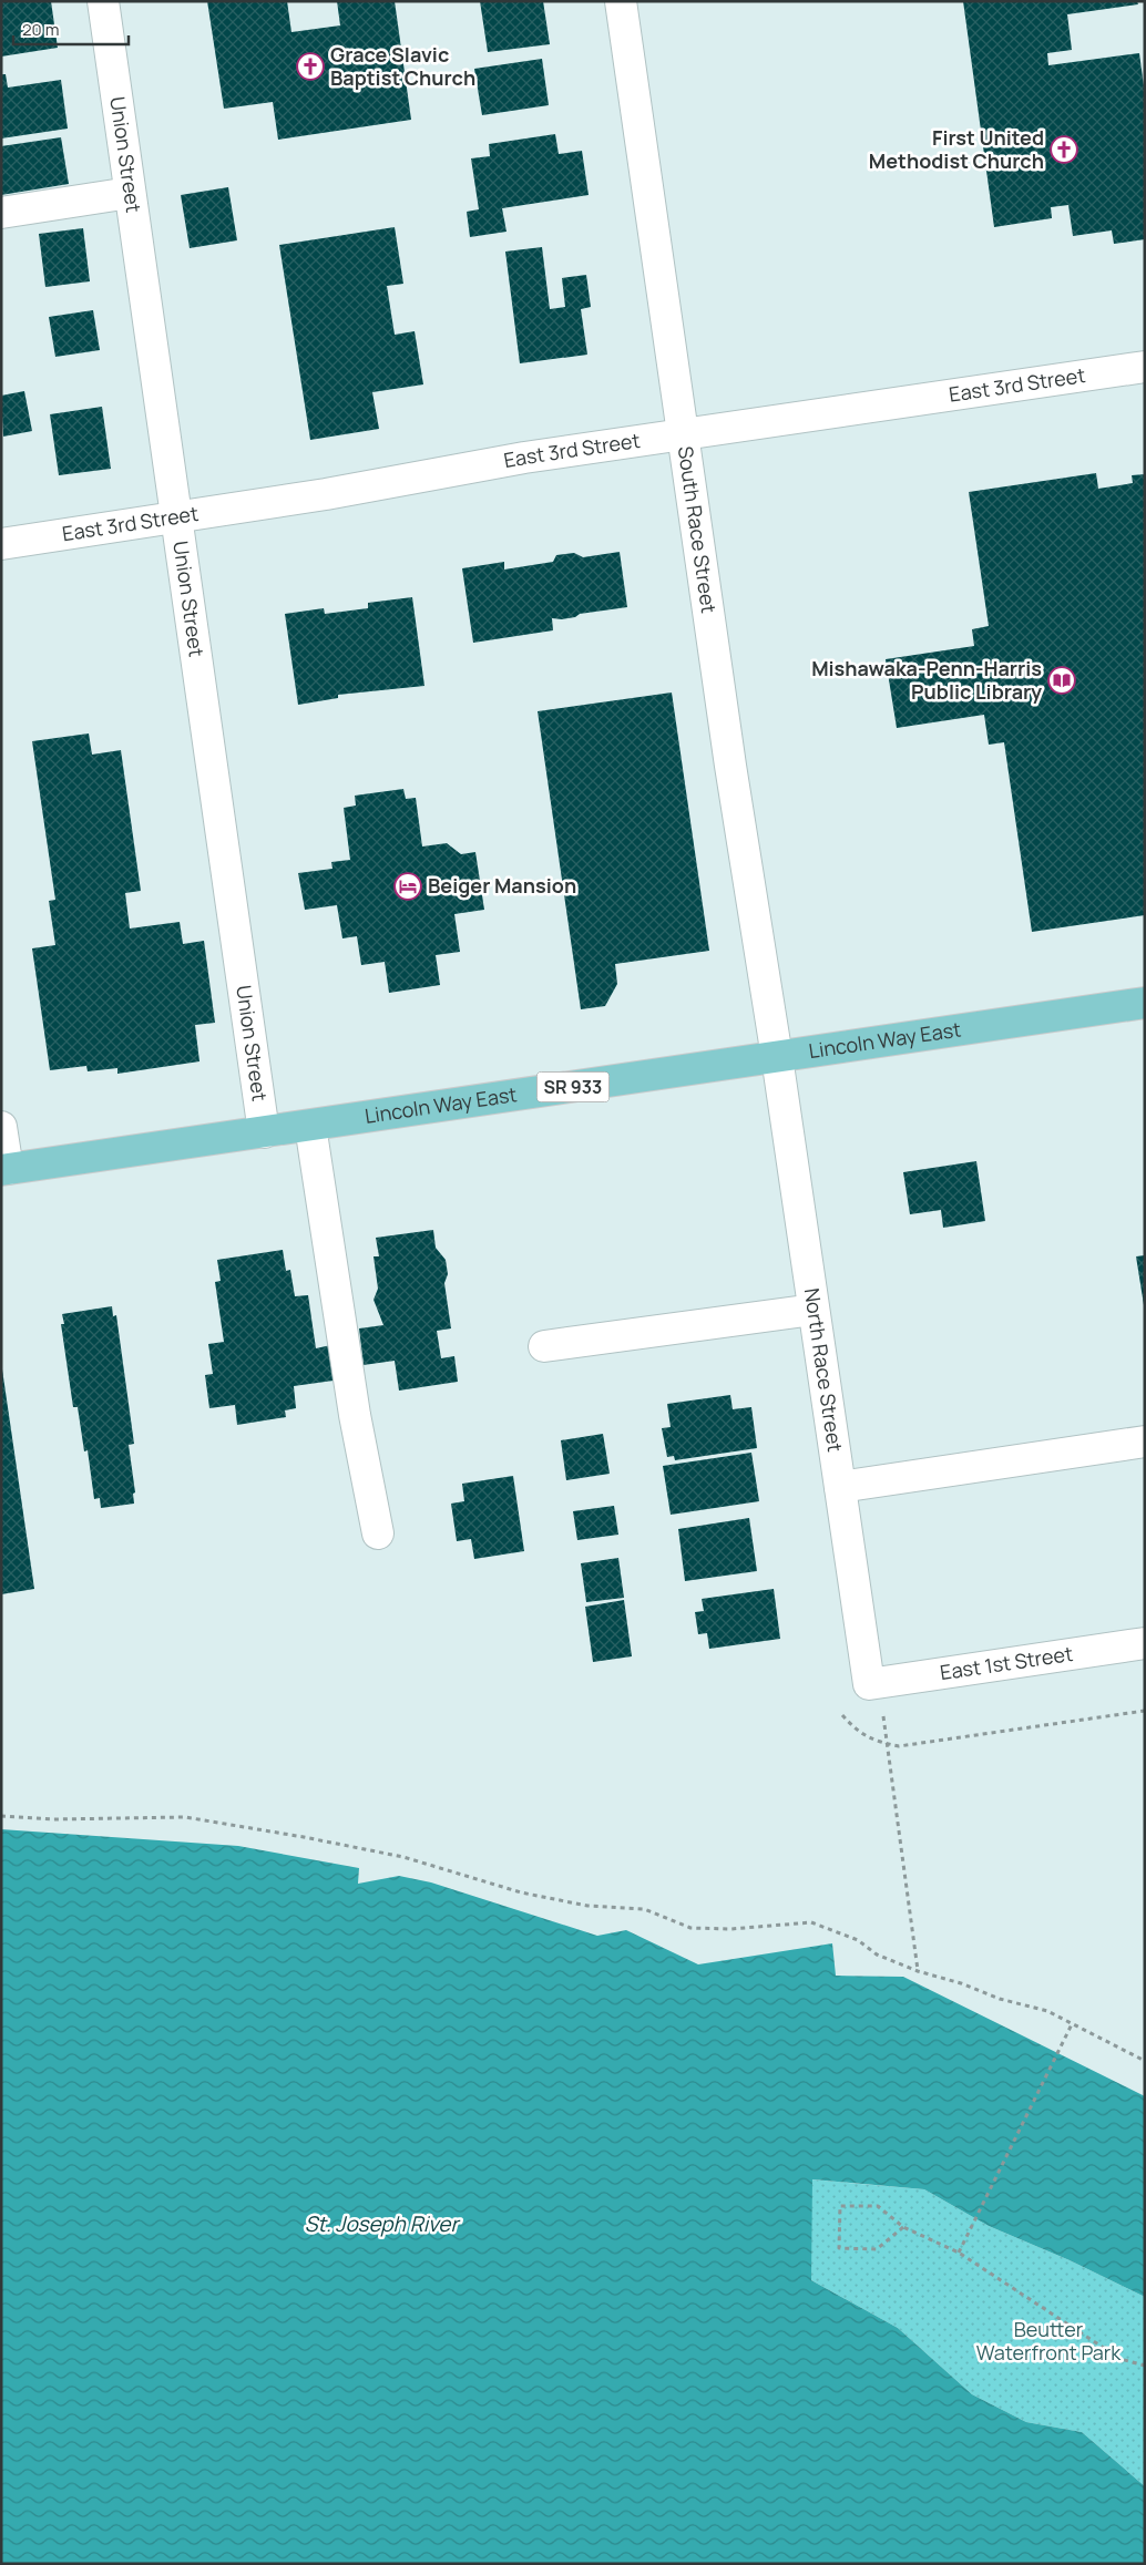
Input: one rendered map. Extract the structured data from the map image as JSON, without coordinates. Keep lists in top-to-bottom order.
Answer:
{
  "streets": {
    "main road": ["Lincoln Way East", "SR 933"],
    "street": [
      "Union Street",
      "East 3rd Street",
      "South Race Street",
      "North Race Street",
      "East 1st Street"
    ]
  },
  "crossings": [
    ["Union Street", "East 3rd Street"],
    ["Union Street", "Lincoln Way East"],
    ["East 3rd Street", "South Race Street"],
    ["South Race Street", "Lincoln Way East"],
    ["South Race Street", "North Race Street"],
    ["Lincoln Way East", "North Race Street"],
    ["North Race Street", "East 1st Street"]
  ],
  "water": ["St. Joseph River"],
  "parks": ["Beutter Waterfront Park"],
  "places": {
    "church": ["Grace Slavic Baptist Church", "First United Methodist Church"],
    "library": ["Mishawaka-Penn-Harris Public Library"],
    "hotel": ["Beiger Mansion"]
  },
  "scale_bar": "20 m"
}
